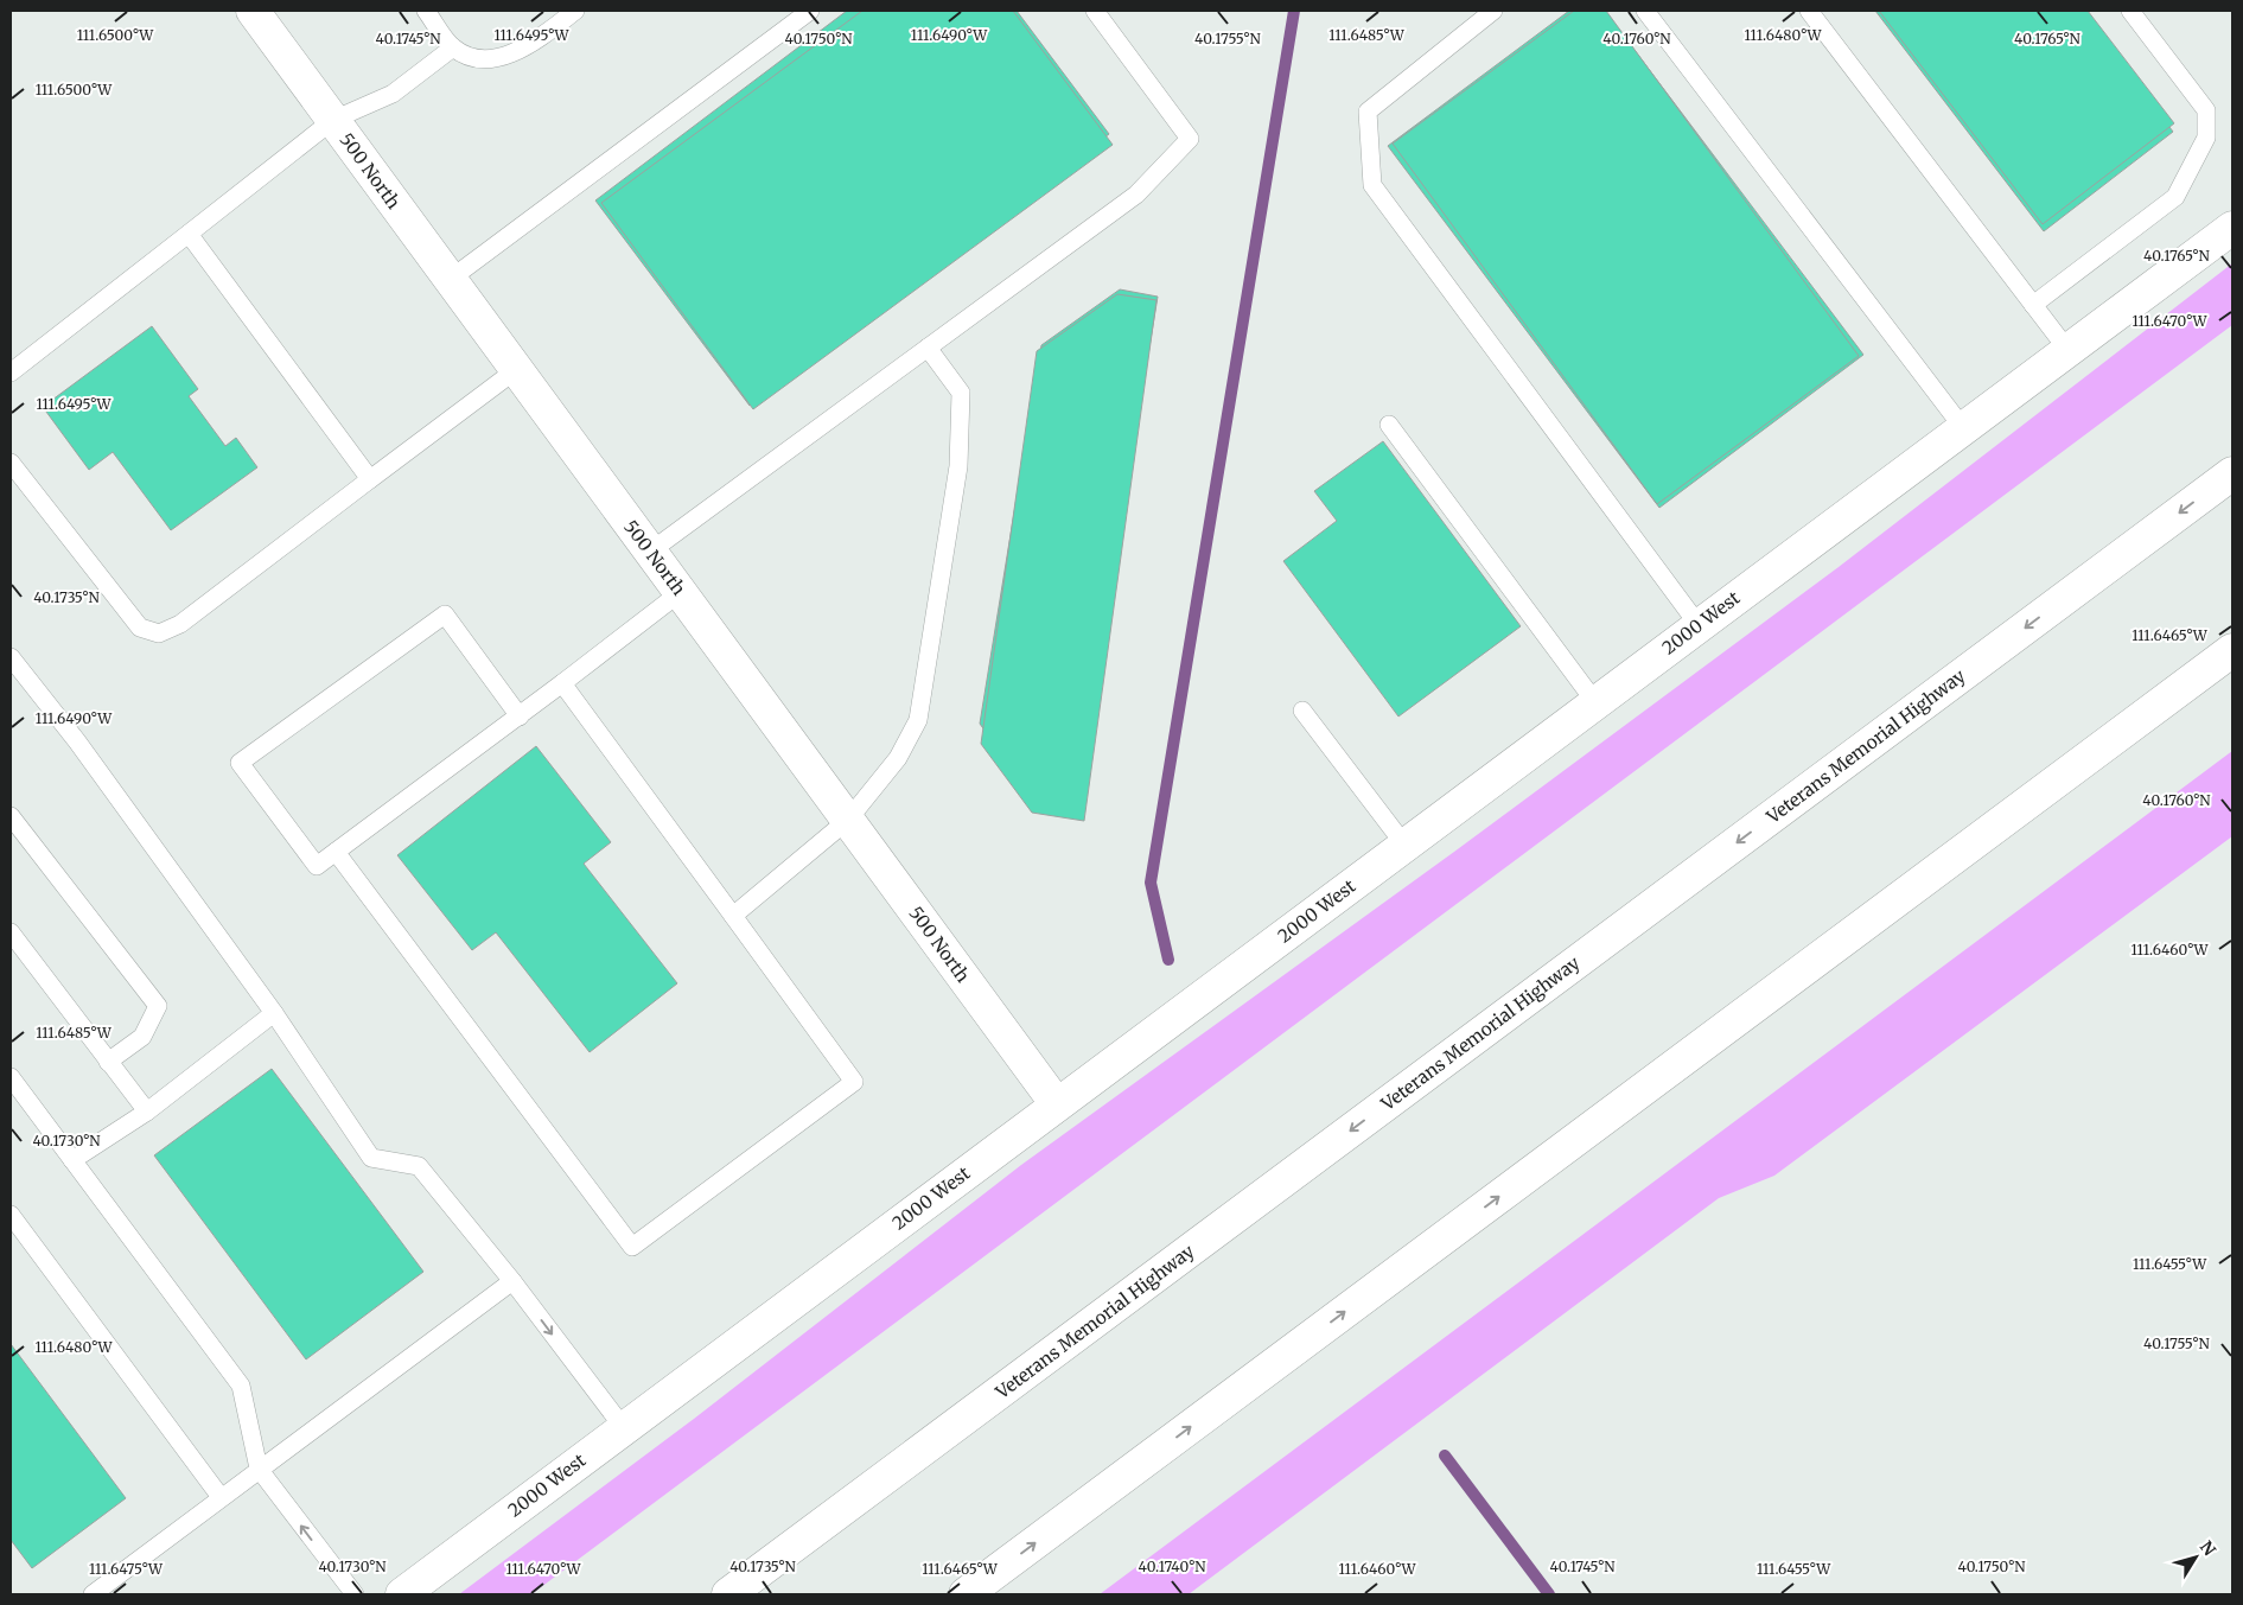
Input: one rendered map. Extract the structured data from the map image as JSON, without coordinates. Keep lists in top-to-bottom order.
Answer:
{
  "streets": {
    "main road": ["500 North", "2000 West", "Veterans Memorial Highway"]
  },
  "crossings": [
    ["500 North", "2000 West"]
  ],
  "north": "top right",
  "coordinates": [
    "111.6500°W",
    "111.6495°W",
    "111.6490°W",
    "111.6485°W",
    "111.6480°W",
    "40.1745°N",
    "40.1750°N",
    "40.1755°N",
    "40.1760°N",
    "40.1765°N",
    "111.6470°W",
    "40.1735°N",
    "111.6465°W",
    "111.6460°W",
    "40.1730°N",
    "111.6455°W",
    "40.1740°N",
    "111.6475°W"
  ]
}
